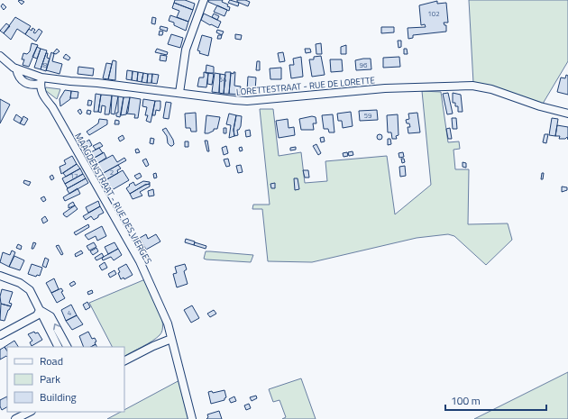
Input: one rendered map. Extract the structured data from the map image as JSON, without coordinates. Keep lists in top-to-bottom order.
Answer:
{
  "streets": {
    "street": ["LORETTESTRAAT - RUE DE LORETTE", "MAAGDENSTRAAT - RUE DES VIERGES"]
  },
  "crossings": [
    ["LORETTESTRAAT - RUE DE LORETTE", "MAAGDENSTRAAT - RUE DES VIERGES"]
  ],
  "house_numbers": [
    "102",
    "8",
    "96",
    "54",
    "59",
    "2",
    "17",
    "4"
  ],
  "legend": ["Road", "Park", "Building"],
  "scale_bar": "100 m"
}
